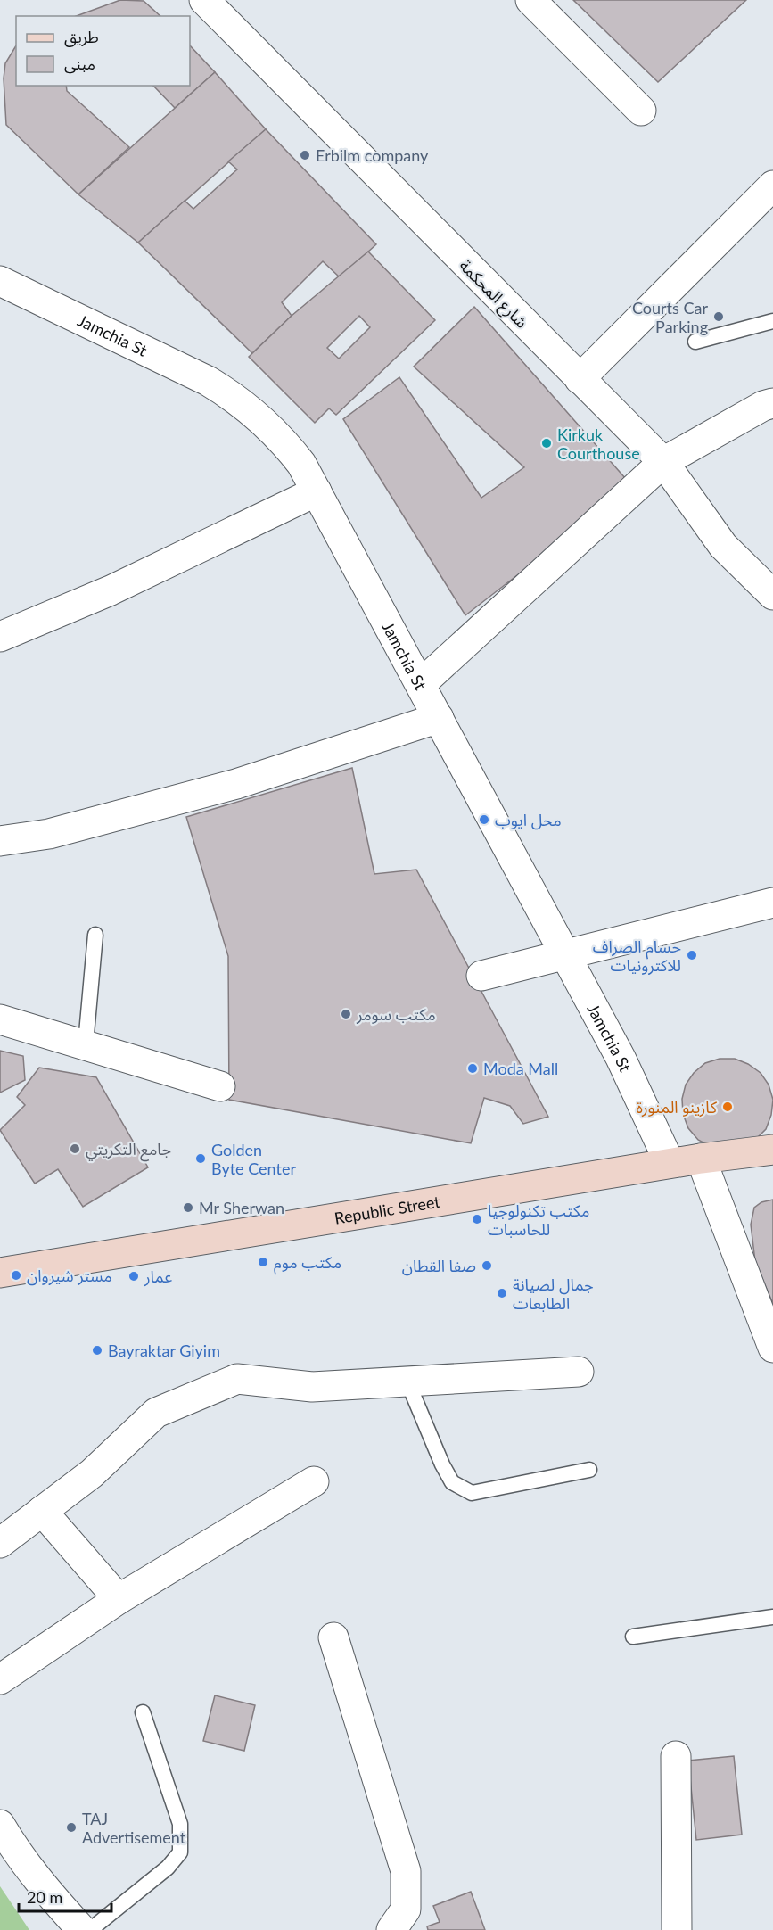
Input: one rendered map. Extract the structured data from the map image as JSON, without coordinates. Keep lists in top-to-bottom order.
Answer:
{
  "streets": {
    "street": ["شارع المحكمة", "Jamchia St", "Republic Street"]
  },
  "crossings": [
    ["Jamchia St", "Republic Street"]
  ],
  "places": [
    "Erbilm company",
    "Courts Car Parking",
    "Kirkuk Courthouse",
    "محل ايوب",
    "حسام الصراف للاكترونيات",
    "مكتب سومر",
    "Moda Mall",
    "كازينو المنورة",
    "جامع التكريتي",
    "Golden Byte Center",
    "Mr Sherwan",
    "مكتب تكنولوجيا للحاسبات",
    "مكتب موم",
    "صفا القطان",
    "مستر شيروان",
    "عمار",
    "جمال لصيانة الطابعات",
    "Bayraktar Giyim",
    "TAJ Advertisement"
  ],
  "legend": ["طريق", "مبنى"],
  "scale_bar": "20 m"
}
